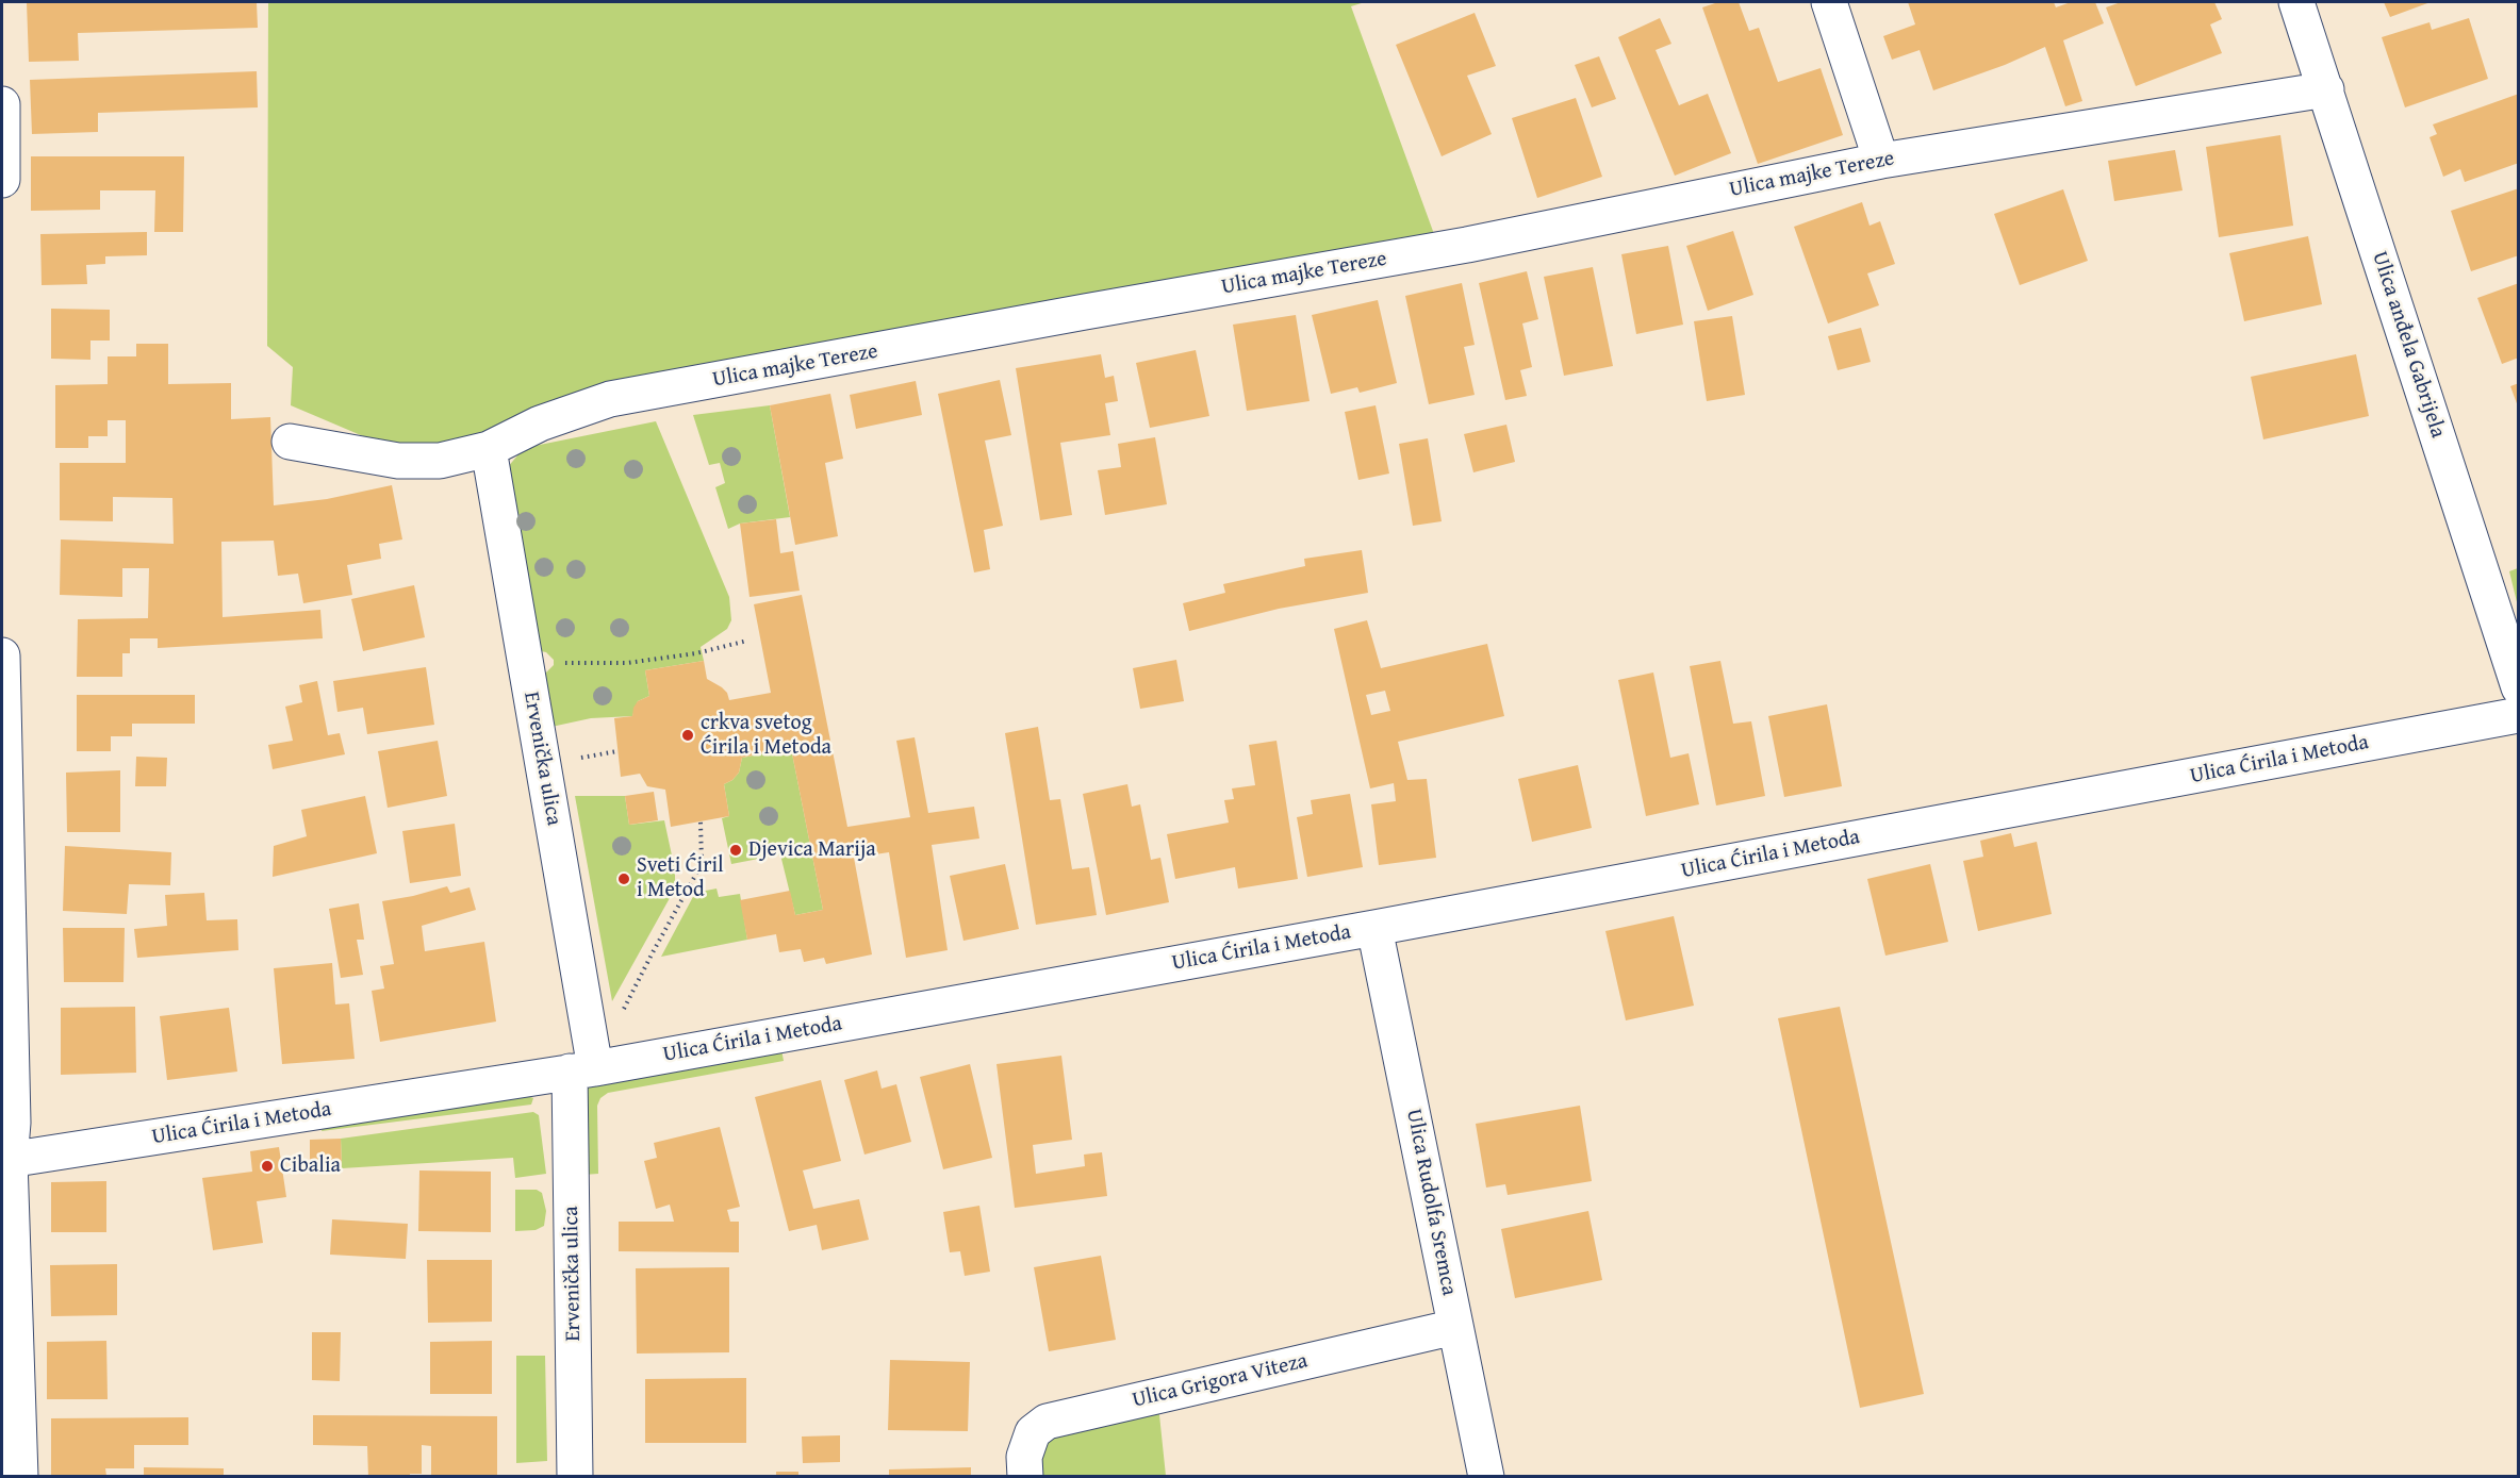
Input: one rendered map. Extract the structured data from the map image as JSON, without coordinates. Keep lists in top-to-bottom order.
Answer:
{
  "streets": {
    "street": [
      "Ulica majke Tereze",
      "Ulica anđela Gabrijela",
      "Ervenička ulica",
      "Ulica Ćirila i Metoda",
      "Ulica Rudolfa Sremca",
      "Ulica Grigora Viteza"
    ]
  },
  "crossings": [
    ["Ulica majke Tereze", "Ulica anđela Gabrijela"],
    ["Ulica majke Tereze", "Ervenička ulica"],
    ["Ervenička ulica", "Ulica Ćirila i Metoda"],
    ["Ulica Ćirila i Metoda", "Ulica Rudolfa Sremca"],
    ["Ulica Rudolfa Sremca", "Ulica Grigora Viteza"]
  ],
  "places": [
    "crkva svetog Ćirila i Metoda",
    "Djevica Marija",
    "Sveti Ćiril i Metod",
    "Cibalia"
  ]
}
